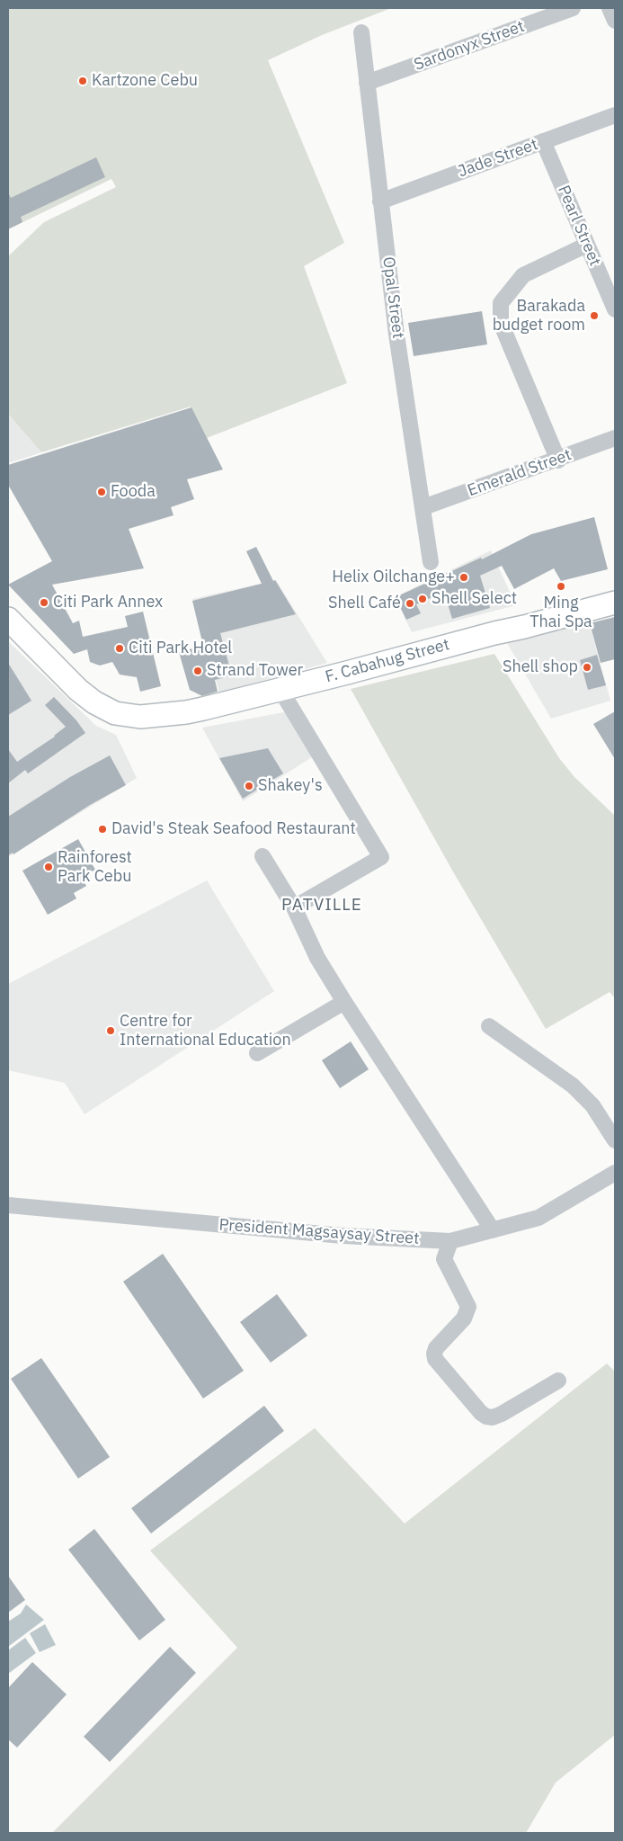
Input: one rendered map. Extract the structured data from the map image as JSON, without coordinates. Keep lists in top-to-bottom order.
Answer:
{
  "streets": {
    "main road": ["F. Cabahug Street"],
    "street": [
      "Sardonyx Street",
      "Jade Street",
      "Pearl Street",
      "Opal Street",
      "Emerald Street",
      "President Magsaysay Street"
    ]
  },
  "crossings": [
    ["Sardonyx Street", "Opal Street"],
    ["Jade Street", "Pearl Street"],
    ["Jade Street", "Opal Street"],
    ["Opal Street", "Emerald Street"]
  ],
  "districts": ["PATVILLE"],
  "places": [
    "Kartzone Cebu",
    "Barakada budget room",
    "Fooda",
    "Helix Oilchange+",
    "Ming Thai Spa",
    "Shell Select",
    "Citi Park Annex",
    "Shell Café",
    "Citi Park Hotel",
    "Shell shop",
    "Strand Tower",
    "Shakey's",
    "David's Steak Seafood Restaurant",
    "Rainforest Park Cebu",
    "Centre for International Education"
  ]
}
